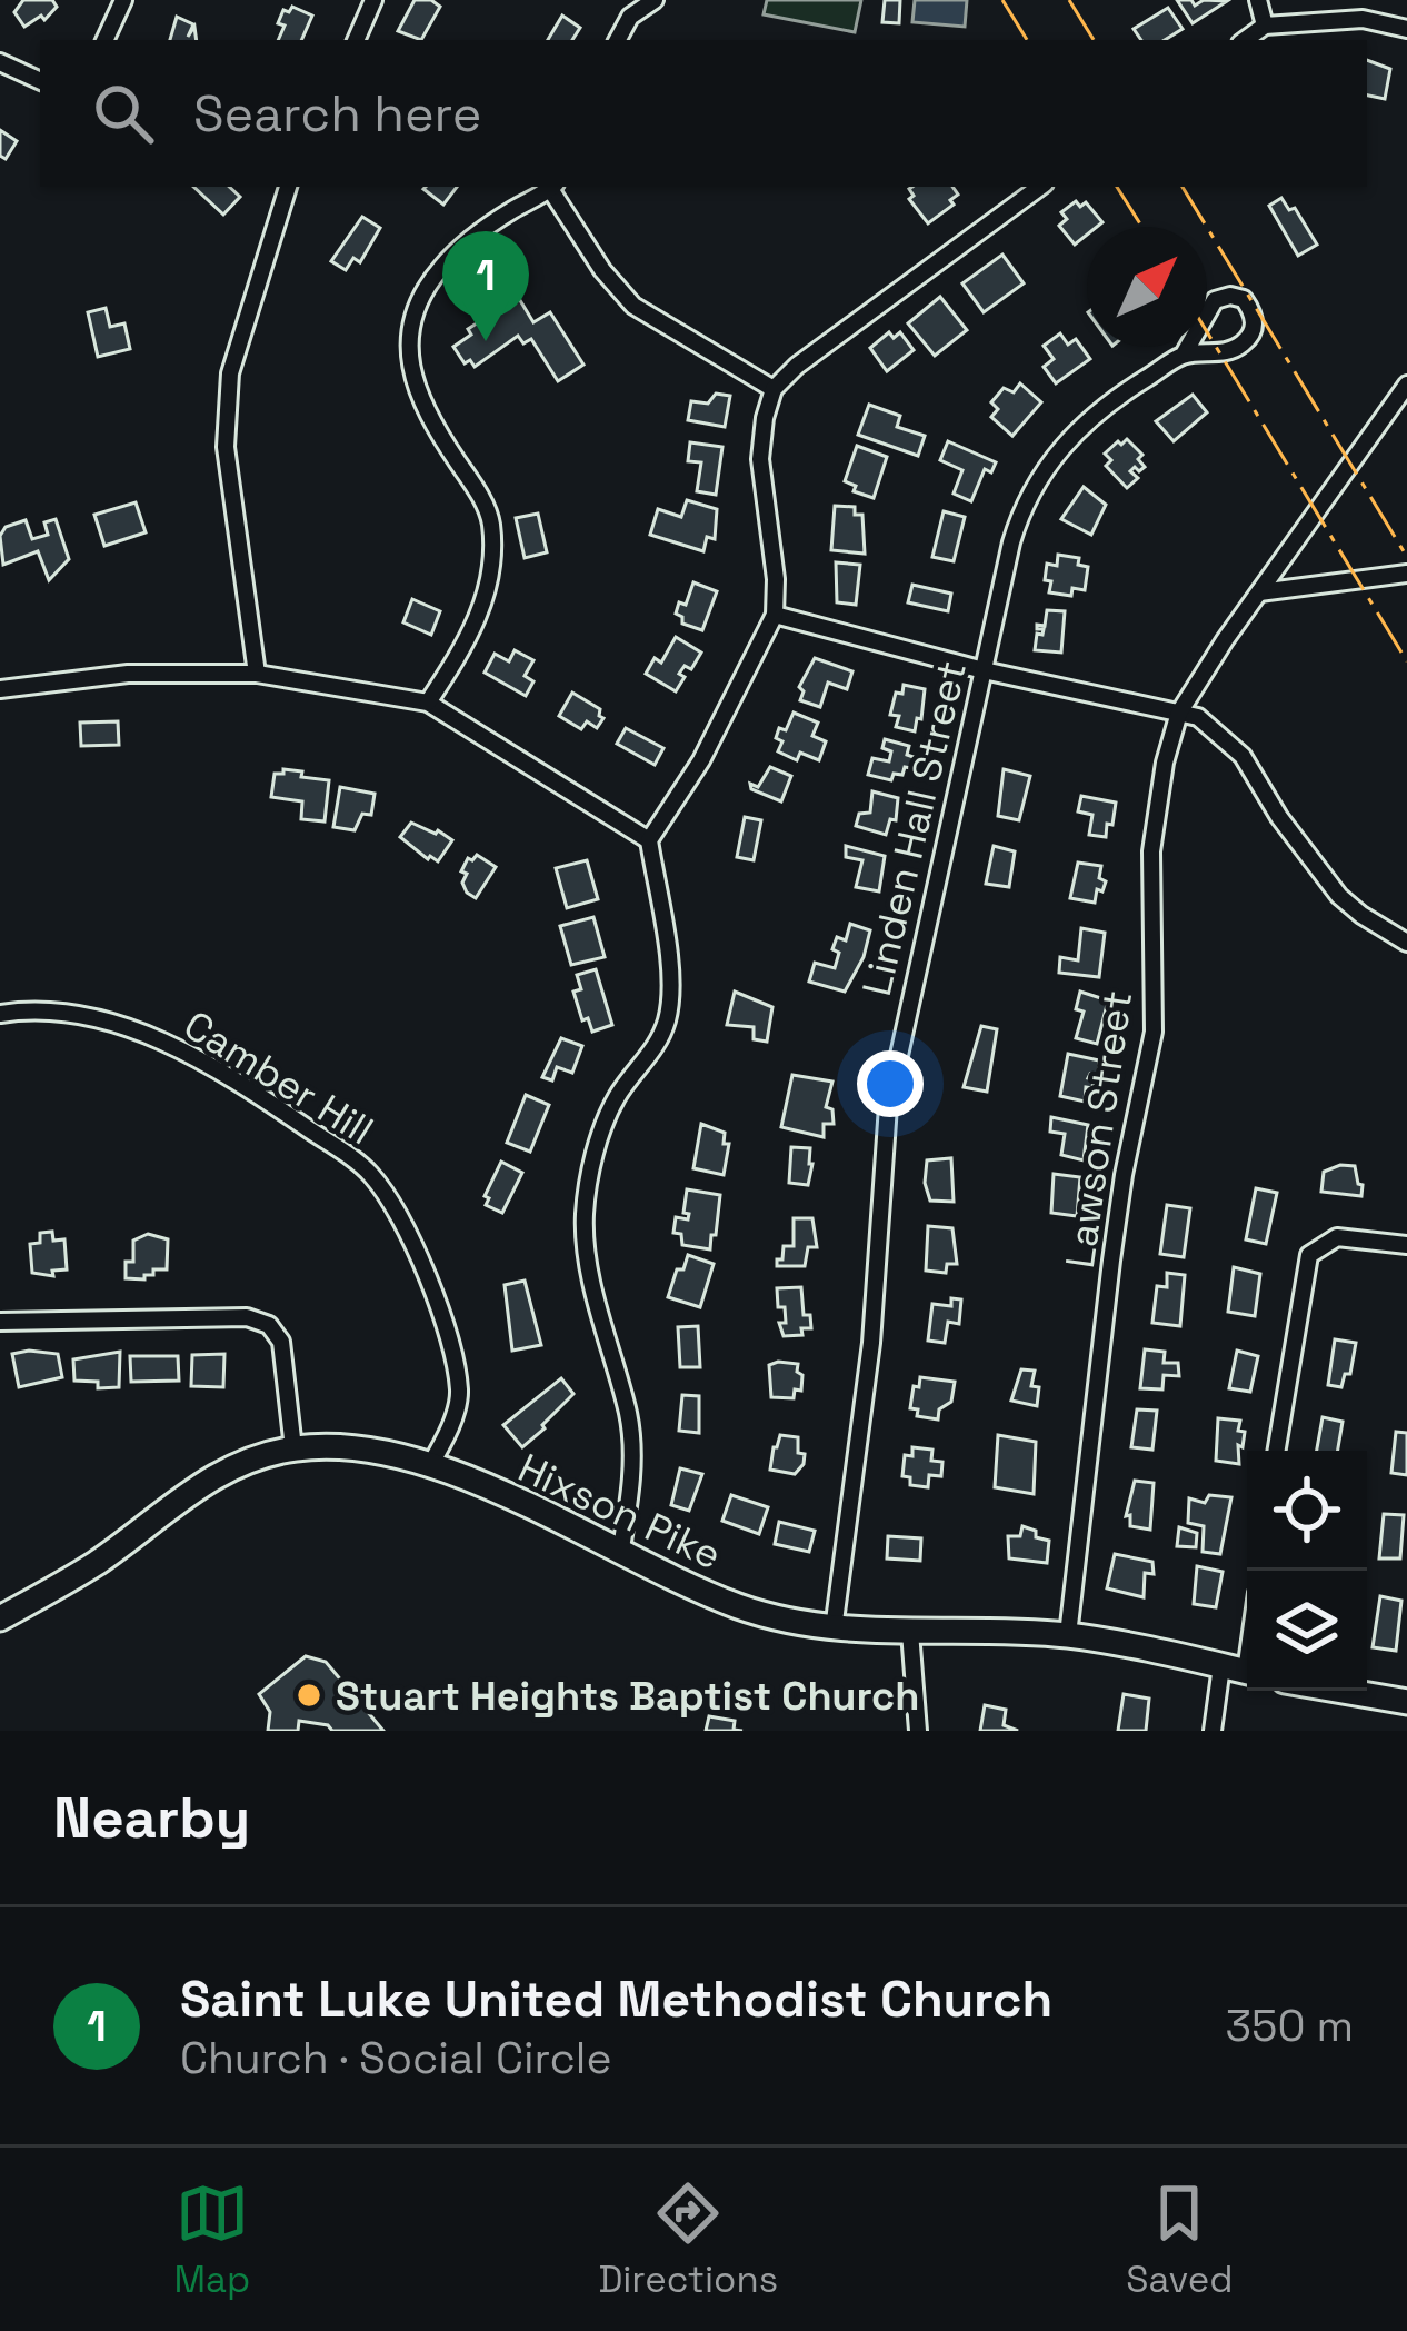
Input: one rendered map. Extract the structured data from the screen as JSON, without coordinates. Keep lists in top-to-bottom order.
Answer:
{
  "streets": {
    "main road": ["Hixson Pike"],
    "street": ["Linden Hall Street", "Camber Hill", "Lawson Street"]
  },
  "crossings": [
    ["Linden Hall Street", "Hixson Pike"],
    ["Camber Hill", "Hixson Pike"],
    ["Lawson Street", "Hixson Pike"]
  ],
  "places": ["Stuart Heights Baptist Church"],
  "north": "top right",
  "page": {
    "search": "Search here",
    "pins": "1",
    "heading": "Nearby",
    "list": [
      {
        "mark": "1",
        "name": "Saint Luke United Methodist Church",
        "note": "Church · Social Circle",
        "value": "350 m"
      }
    ],
    "nav": ["Map", "Directions", "Saved"]
  }
}
